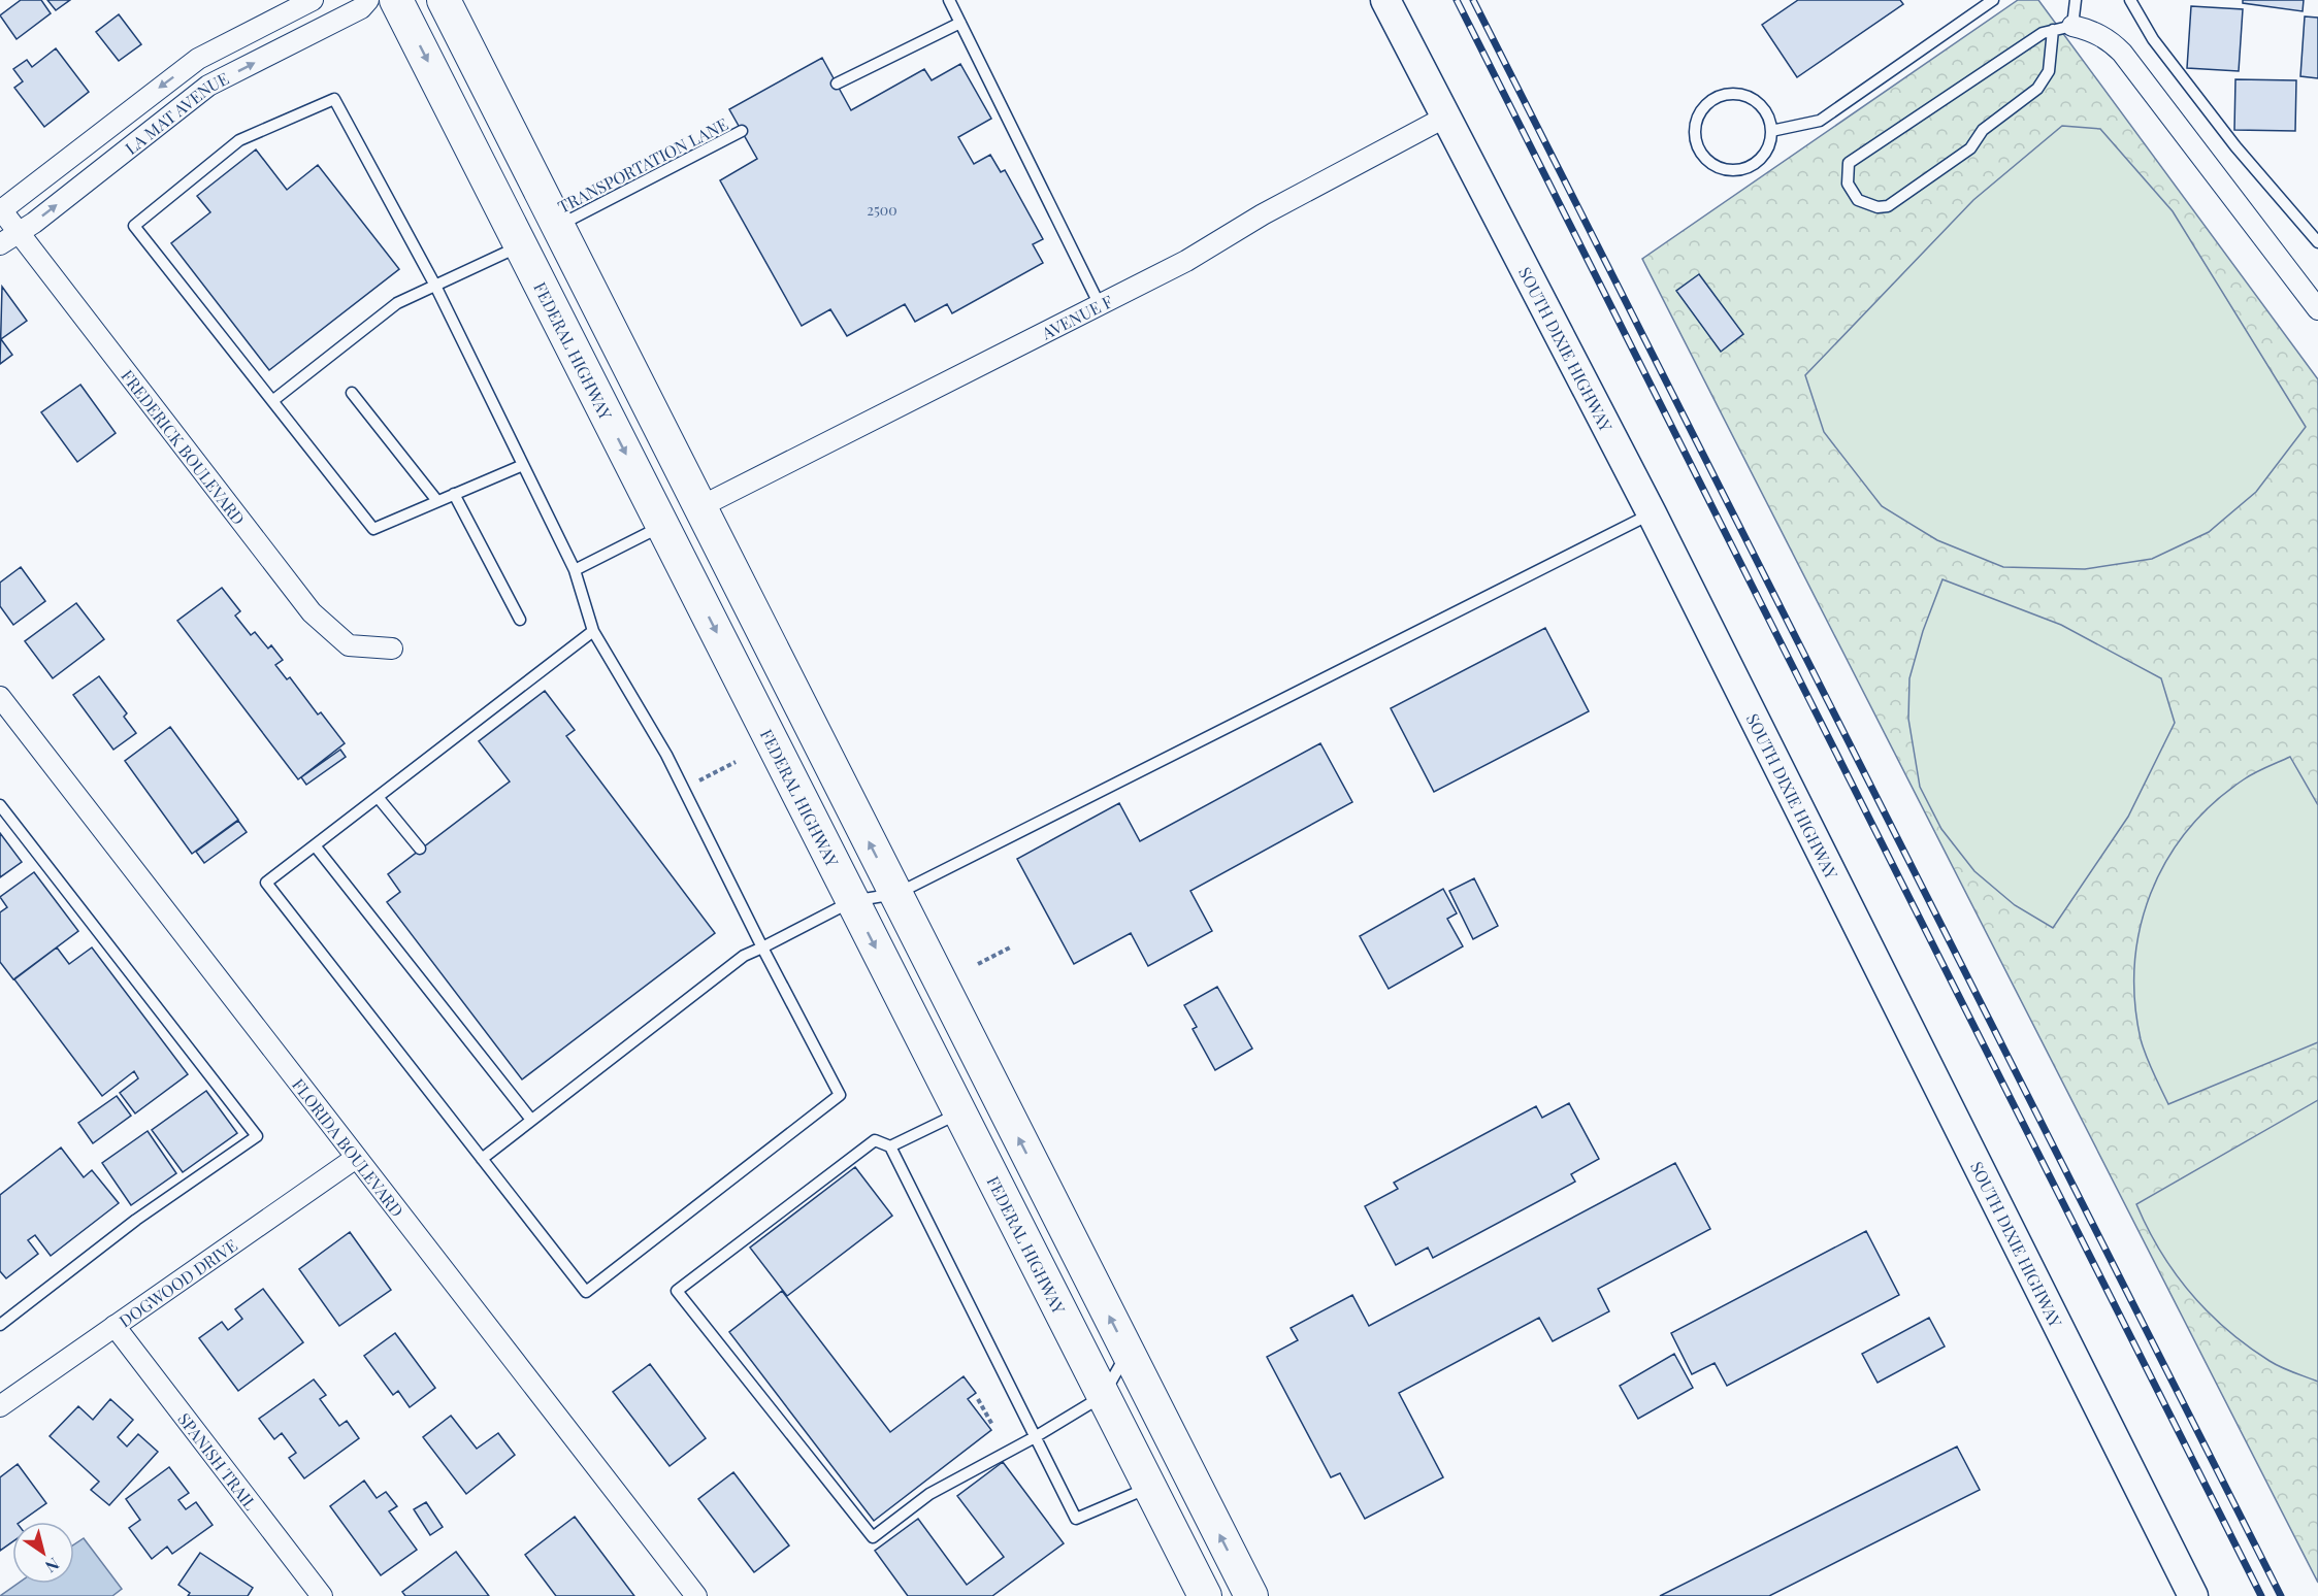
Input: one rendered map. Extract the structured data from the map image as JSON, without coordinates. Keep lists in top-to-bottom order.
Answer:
{
  "streets": {
    "main road": ["FEDERAL HIGHWAY"],
    "street": [
      "LA MAT AVENUE",
      "AVENUE F",
      "SOUTH DIXIE HIGHWAY",
      "FREDERICK BOULEVARD",
      "FLORIDA BOULEVARD",
      "DOGWOOD DRIVE",
      "SPANISH TRAIL"
    ],
    "lane": ["TRANSPORTATION LANE"]
  },
  "crossings": [
    ["LA MAT AVENUE", "FREDERICK BOULEVARD"],
    ["AVENUE F", "SOUTH DIXIE HIGHWAY"],
    ["FLORIDA BOULEVARD", "DOGWOOD DRIVE"],
    ["DOGWOOD DRIVE", "SPANISH TRAIL"]
  ],
  "house_numbers": ["2500"],
  "north": "bottom right"
}
